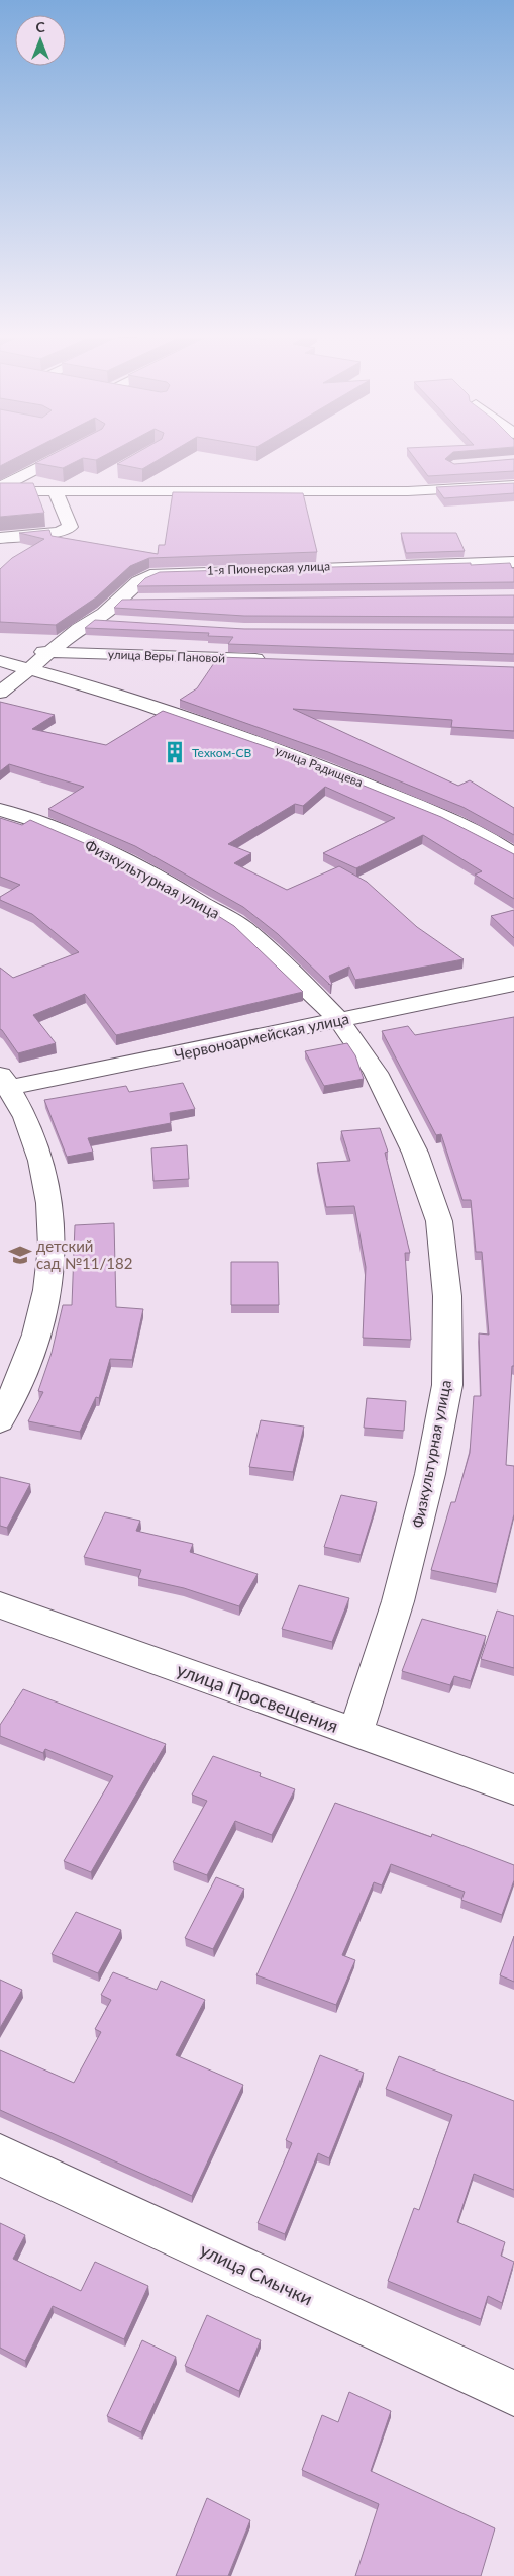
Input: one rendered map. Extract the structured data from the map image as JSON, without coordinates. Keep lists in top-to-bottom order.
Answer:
{
  "streets": {
    "street": [
      "1-я Пионерская улица",
      "улица Веры Пановой",
      "улица Радищева",
      "Физкультурная улица",
      "Червоноармейская улица",
      "улица Просвещения",
      "улица Смычки"
    ]
  },
  "crossings": [
    ["1-я Пионерская улица", "улица Веры Пановой"],
    ["1-я Пионерская улица", "улица Радищева"],
    ["Физкультурная улица", "Червоноармейская улица"],
    ["Физкультурная улица", "улица Просвещения"]
  ],
  "places": {
    "building": ["Техком-СВ"],
    "school or university": ["детский сад №11/182"]
  },
  "north": "top"
}
